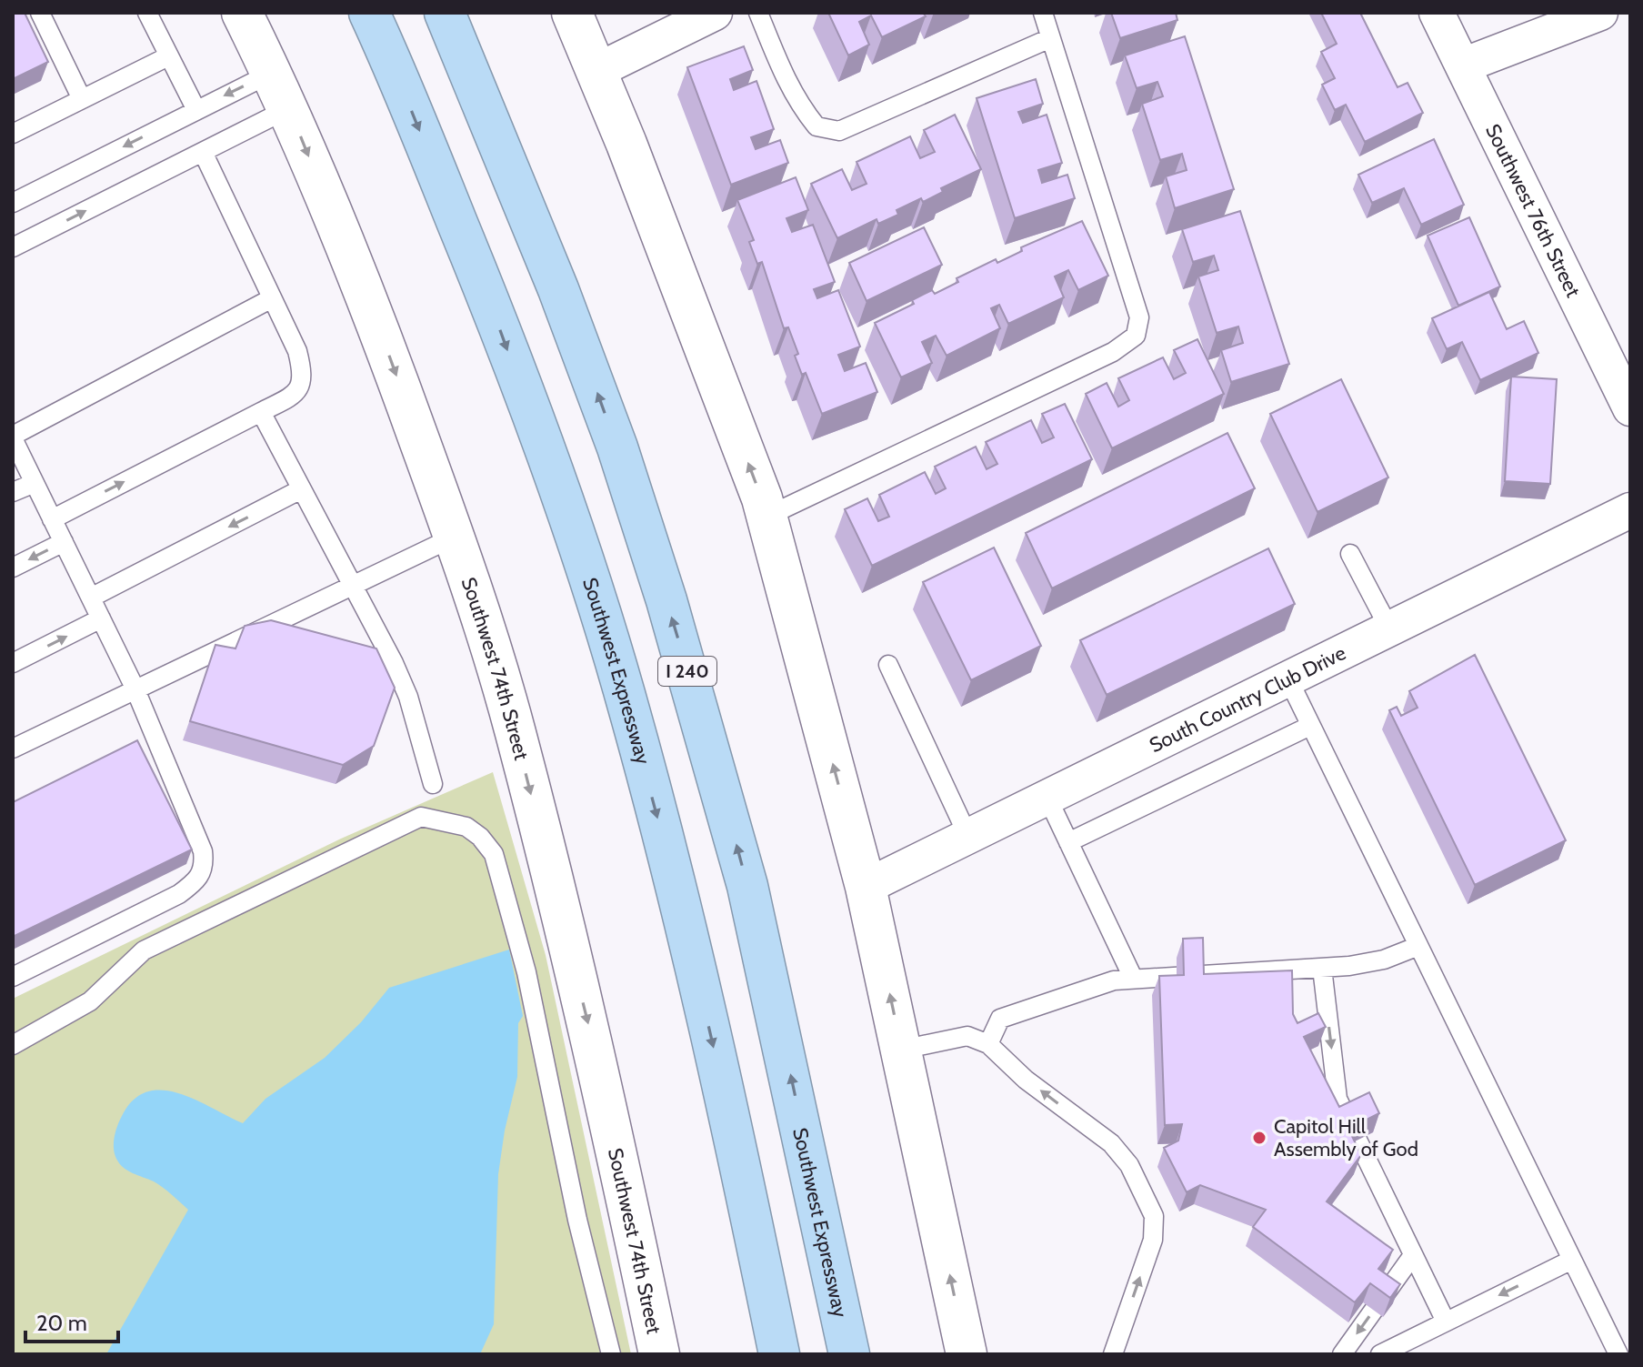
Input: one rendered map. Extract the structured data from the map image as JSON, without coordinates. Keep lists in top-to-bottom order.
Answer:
{
  "streets": {
    "highway": ["Southwest Expressway", "I 240"],
    "main road": ["Southwest 74th Street"],
    "street": ["Southwest 76th Street", "South Country Club Drive"]
  },
  "places": ["Capitol Hill Assembly of God"],
  "scale_bar": "20 m"
}
